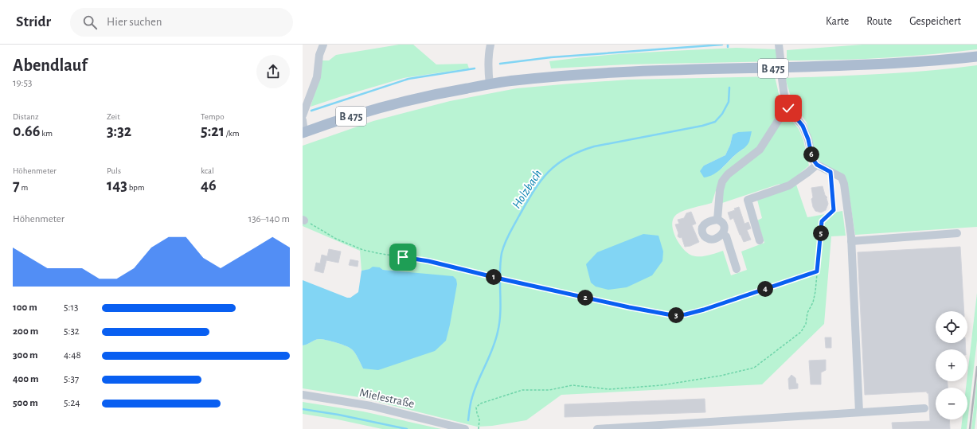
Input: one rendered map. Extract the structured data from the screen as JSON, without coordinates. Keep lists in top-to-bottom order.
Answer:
{
  "streets": {
    "main road": ["B 475"],
    "street": ["Mielestraße"]
  },
  "water": ["Holzbach"],
  "page": {
    "header": "Stridr",
    "search": "Hier suchen",
    "nav": ["Karte", "Route", "Gespeichert"],
    "heading": ["Abendlauf", "19:53"],
    "stats": [
      ["Distanz", "0.66 km"],
      ["Zeit", "3:32"],
      ["Tempo", "5:21 /km"],
      ["Höhenmeter", "7 m"],
      ["Puls", "143 bpm"],
      ["kcal", "46"]
    ],
    "pins": [
      "6",
      "5",
      "1",
      "4",
      "2",
      "3"
    ],
    "chart": ["Höhenmeter", "136–140 m"],
    "list": [
      {
        "name": "100 m",
        "note": "5:13"
      },
      {
        "name": "200 m",
        "note": "5:32"
      },
      {
        "name": "300 m",
        "note": "4:48"
      },
      {
        "name": "400 m",
        "note": "5:37"
      },
      {
        "name": "500 m",
        "note": "5:24"
      }
    ],
    "map_buttons": ["+", "−"]
  }
}
